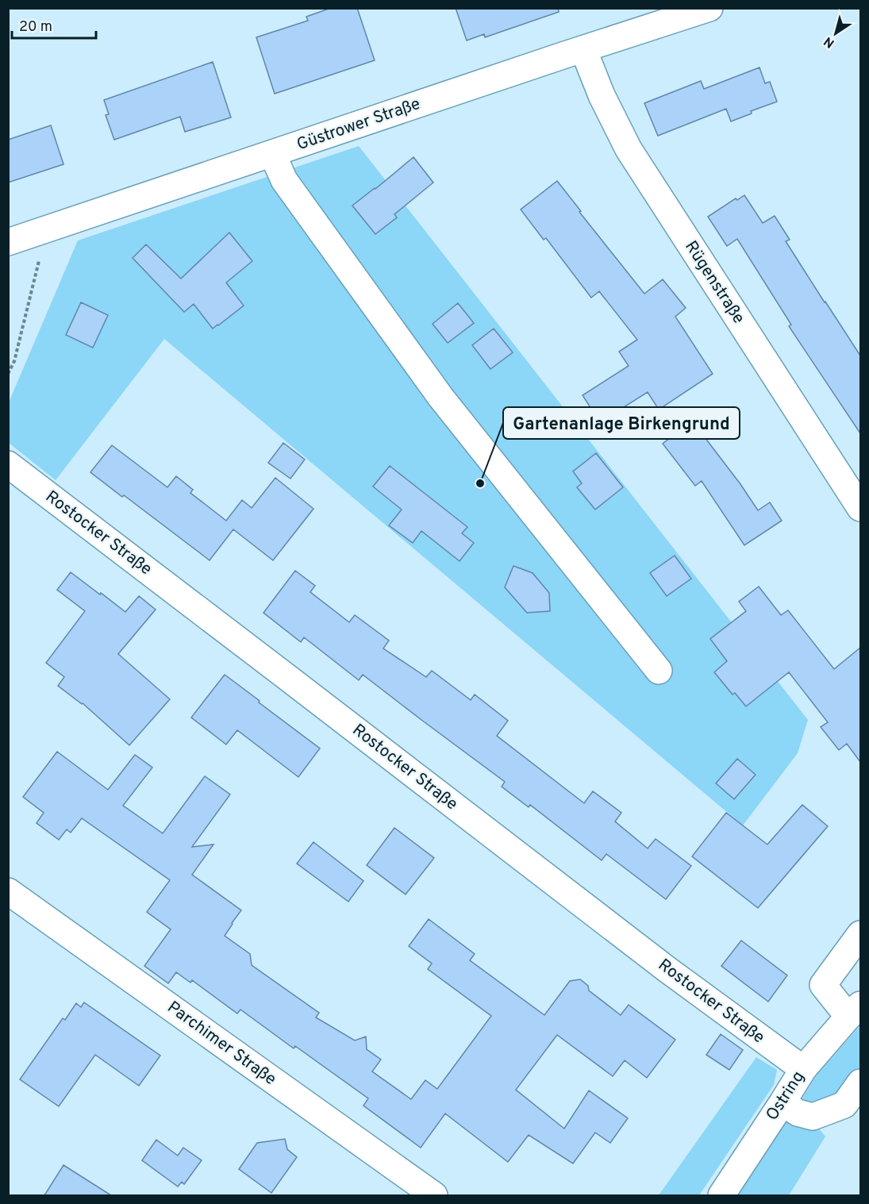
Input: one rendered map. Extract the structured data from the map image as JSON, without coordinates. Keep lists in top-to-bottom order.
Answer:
{
  "streets": {
    "street": [
      "Güstrower Straße",
      "Rügenstraße",
      "Rostocker Straße",
      "Parchimer Straße",
      "Ostring"
    ]
  },
  "crossings": [
    ["Güstrower Straße", "Rügenstraße"],
    ["Rostocker Straße", "Ostring"]
  ],
  "places": ["Gartenanlage Birkengrund"],
  "scale_bar": "20 m",
  "north": "bottom left"
}
